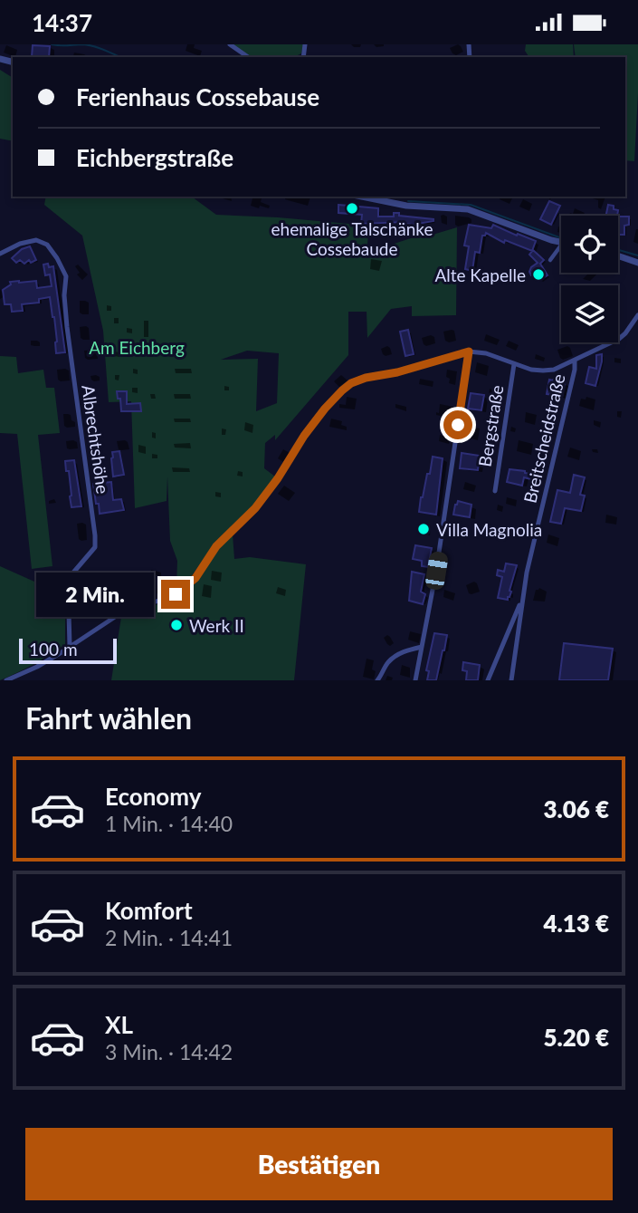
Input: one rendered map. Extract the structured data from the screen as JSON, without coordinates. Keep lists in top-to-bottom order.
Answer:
{
  "streets": {
    "street": ["Bergstraße", "Breitscheidstraße", "Albrechtshöhe"]
  },
  "parks": ["Am Eichberg"],
  "places": [
    "ehemalige Talschänke Cossebaude",
    "Alte Kapelle",
    "Villa Magnolia",
    "Werk II"
  ],
  "scale_bar": "100 m",
  "page": {
    "status": "14:37",
    "banner": ["Ferienhaus Cossebause", "Eichbergstraße"],
    "bubble": "2 Min.",
    "scale": "100 m",
    "heading": "Fahrt wählen",
    "list": [
      {
        "name": "Economy",
        "note": "1 Min. · 14:40",
        "value": "3.06 €"
      },
      {
        "name": "Komfort",
        "note": "2 Min. · 14:41",
        "value": "4.13 €"
      },
      {
        "name": "XL",
        "note": "3 Min. · 14:42",
        "value": "5.20 €"
      }
    ],
    "buttons": "Bestätigen"
  }
}
